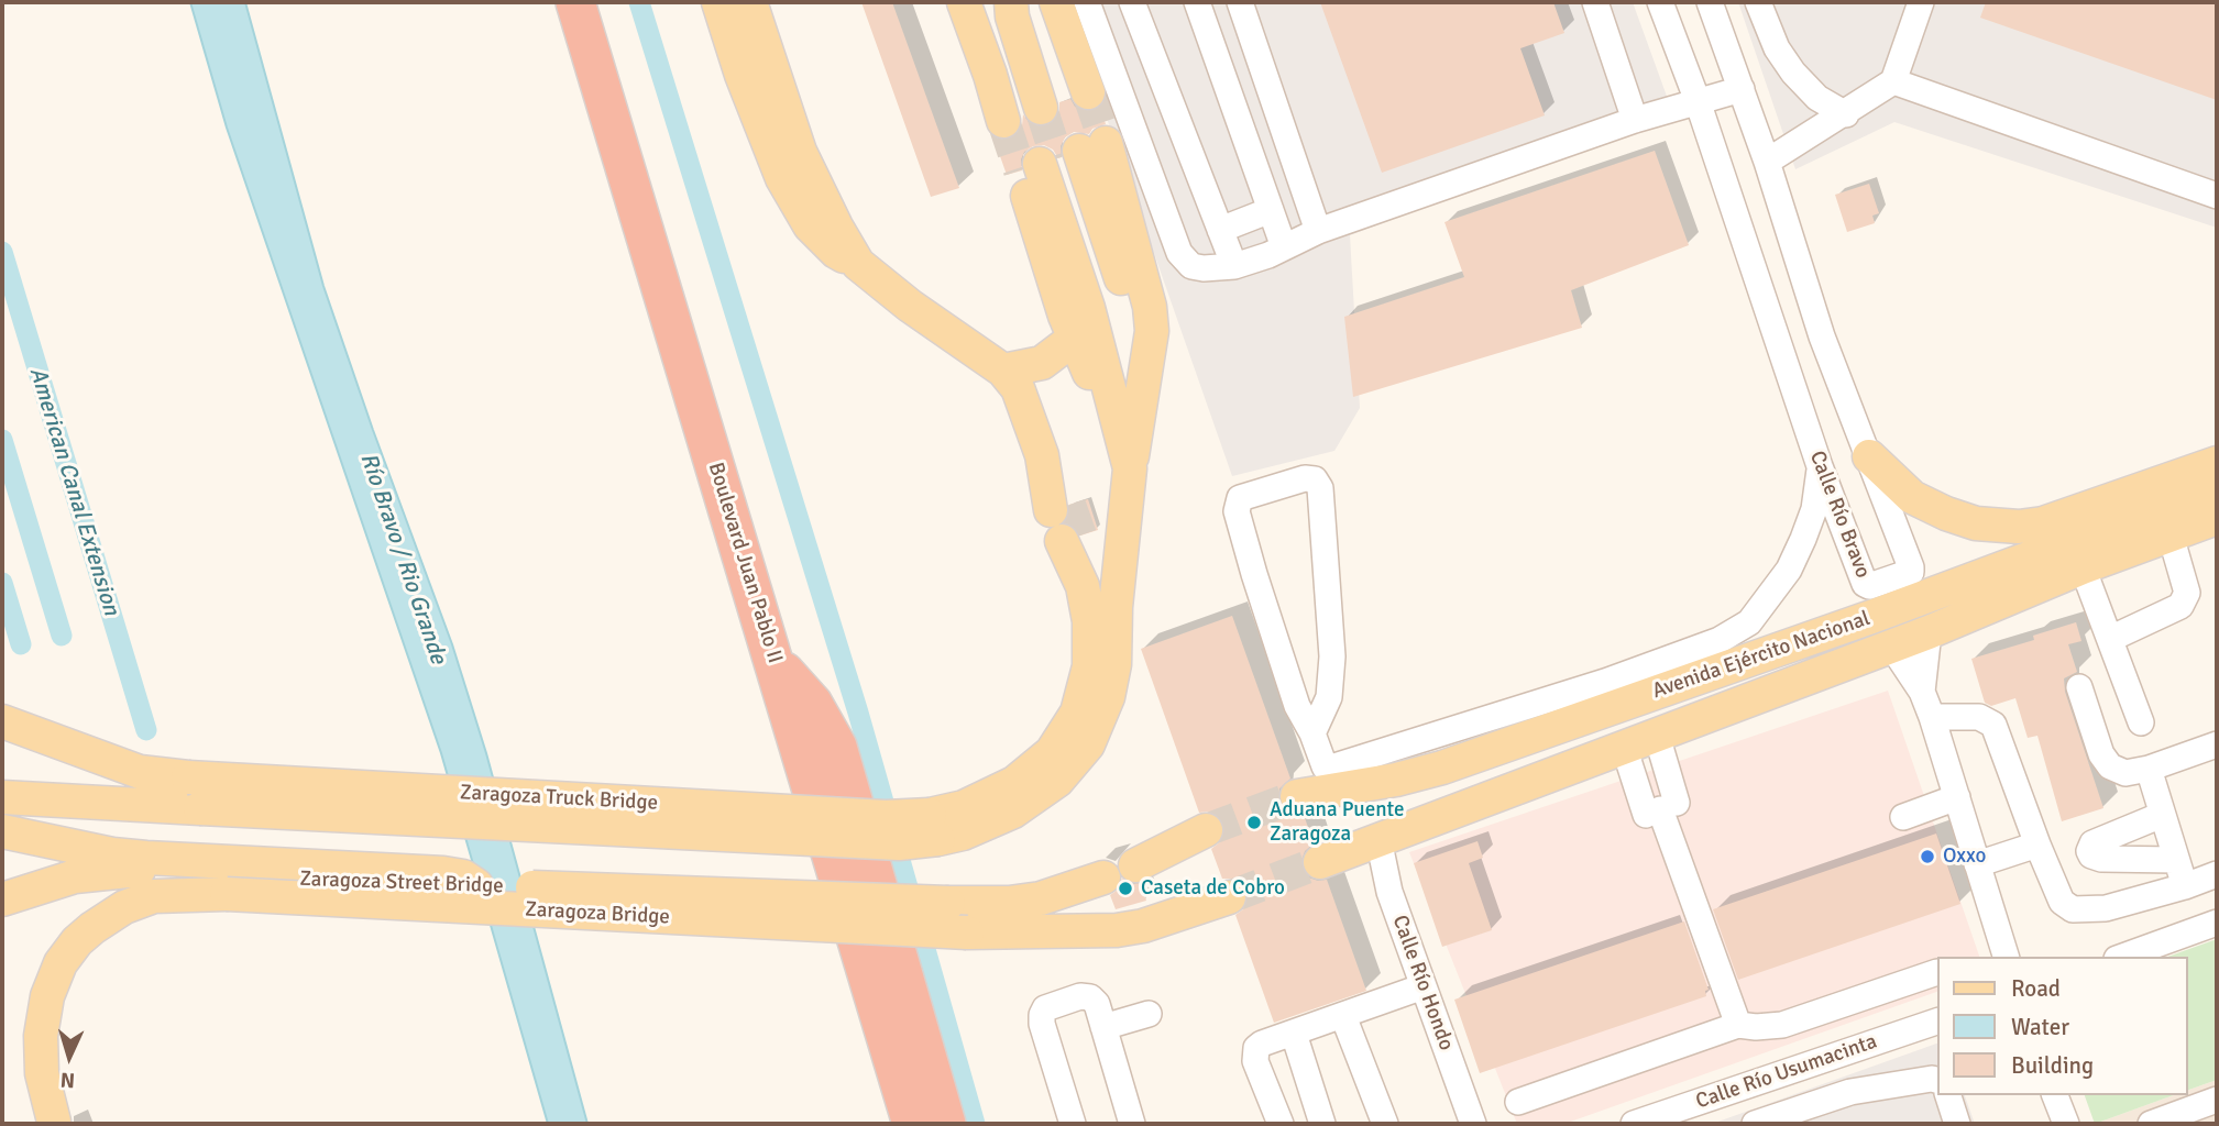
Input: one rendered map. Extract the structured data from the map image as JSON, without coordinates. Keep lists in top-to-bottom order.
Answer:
{
  "streets": {
    "highway": ["Boulevard Juan Pablo II"],
    "main road": [
      "Avenida Ejército Nacional",
      "Zaragoza Truck Bridge",
      "Zaragoza Street Bridge",
      "Zaragoza Bridge"
    ],
    "street": ["Calle Río Bravo", "Calle Río Hondo", "Calle Río Usumacinta"]
  },
  "crossings": [
    ["Avenida Ejército Nacional", "Calle Río Hondo"],
    ["Zaragoza Street Bridge", "Zaragoza Bridge"]
  ],
  "water": ["American Canal Extension", "Río Bravo / Rio Grande"],
  "places": ["Aduana Puente Zaragoza", "Oxxo", "Caseta de Cobro"],
  "legend": ["Road", "Water", "Building"],
  "north": "bottom"
}
